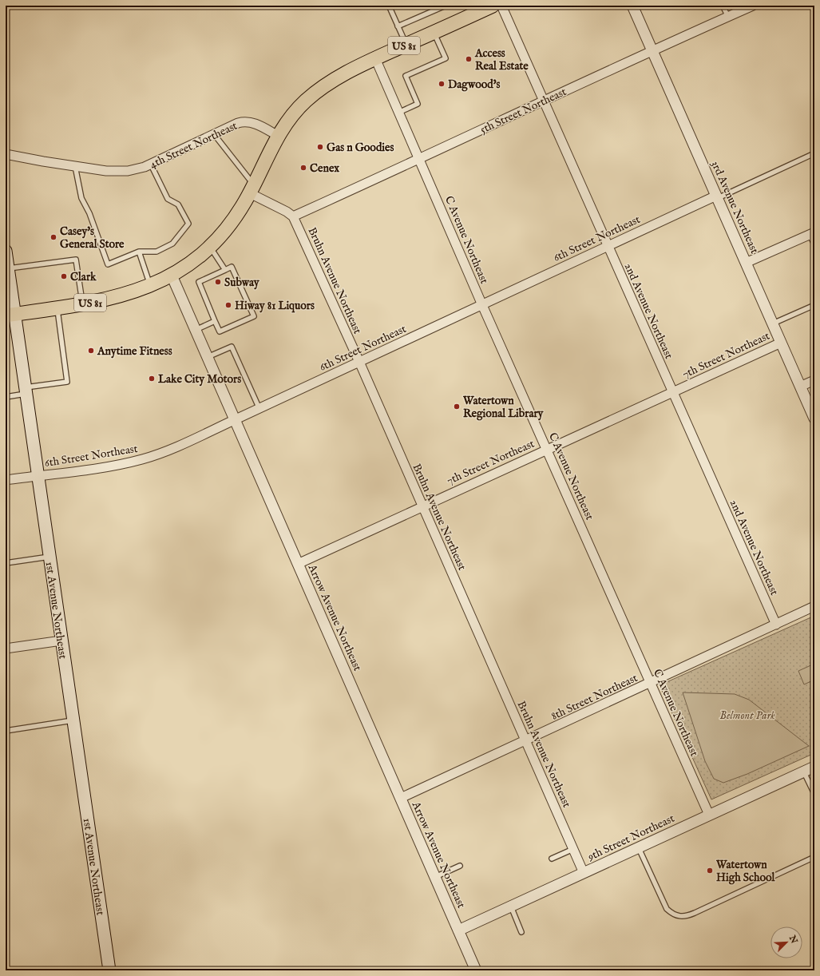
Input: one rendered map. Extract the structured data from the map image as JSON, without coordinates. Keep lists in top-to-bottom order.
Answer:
{
  "streets": {
    "main road": ["US 81", "1st Avenue Northeast"],
    "street": [
      "5th Street Northeast",
      "4th Street Northeast",
      "3rd Avenue Northeast",
      "6th Street Northeast",
      "C Avenue Northeast",
      "Bruhn Avenue Northeast",
      "2nd Avenue Northeast",
      "7th Street Northeast",
      "Arrow Avenue Northeast",
      "8th Street Northeast",
      "9th Street Northeast"
    ]
  },
  "crossings": [
    ["US 81", "4th Street Northeast"],
    ["US 81", "C Avenue Northeast"],
    ["US 81", "1st Avenue Northeast"],
    ["US 81", "Arrow Avenue Northeast"],
    ["5th Street Northeast", "3rd Avenue Northeast"],
    ["5th Street Northeast", "C Avenue Northeast"],
    ["5th Street Northeast", "Bruhn Avenue Northeast"],
    ["5th Street Northeast", "2nd Avenue Northeast"],
    ["3rd Avenue Northeast", "6th Street Northeast"],
    ["3rd Avenue Northeast", "7th Street Northeast"],
    ["6th Street Northeast", "C Avenue Northeast"],
    ["6th Street Northeast", "Bruhn Avenue Northeast"],
    ["6th Street Northeast", "2nd Avenue Northeast"],
    ["6th Street Northeast", "1st Avenue Northeast"],
    ["6th Street Northeast", "Arrow Avenue Northeast"],
    ["C Avenue Northeast", "7th Street Northeast"],
    ["C Avenue Northeast", "8th Street Northeast"],
    ["C Avenue Northeast", "9th Street Northeast"],
    ["Bruhn Avenue Northeast", "7th Street Northeast"],
    ["Bruhn Avenue Northeast", "8th Street Northeast"],
    ["Bruhn Avenue Northeast", "9th Street Northeast"],
    ["2nd Avenue Northeast", "7th Street Northeast"],
    ["2nd Avenue Northeast", "8th Street Northeast"],
    ["7th Street Northeast", "Arrow Avenue Northeast"],
    ["Arrow Avenue Northeast", "8th Street Northeast"],
    ["Arrow Avenue Northeast", "9th Street Northeast"]
  ],
  "parks": ["Belmont Park"],
  "places": [
    "Access Real Estate",
    "Dagwood's",
    "Gas n Goodies",
    "Cenex",
    "Casey's General Store",
    "Clark",
    "Subway",
    "Hiway 81 Liquors",
    "Anytime Fitness",
    "Lake City Motors",
    "Watertown Regional Library",
    "Watertown High School"
  ],
  "north": "top right"
}
